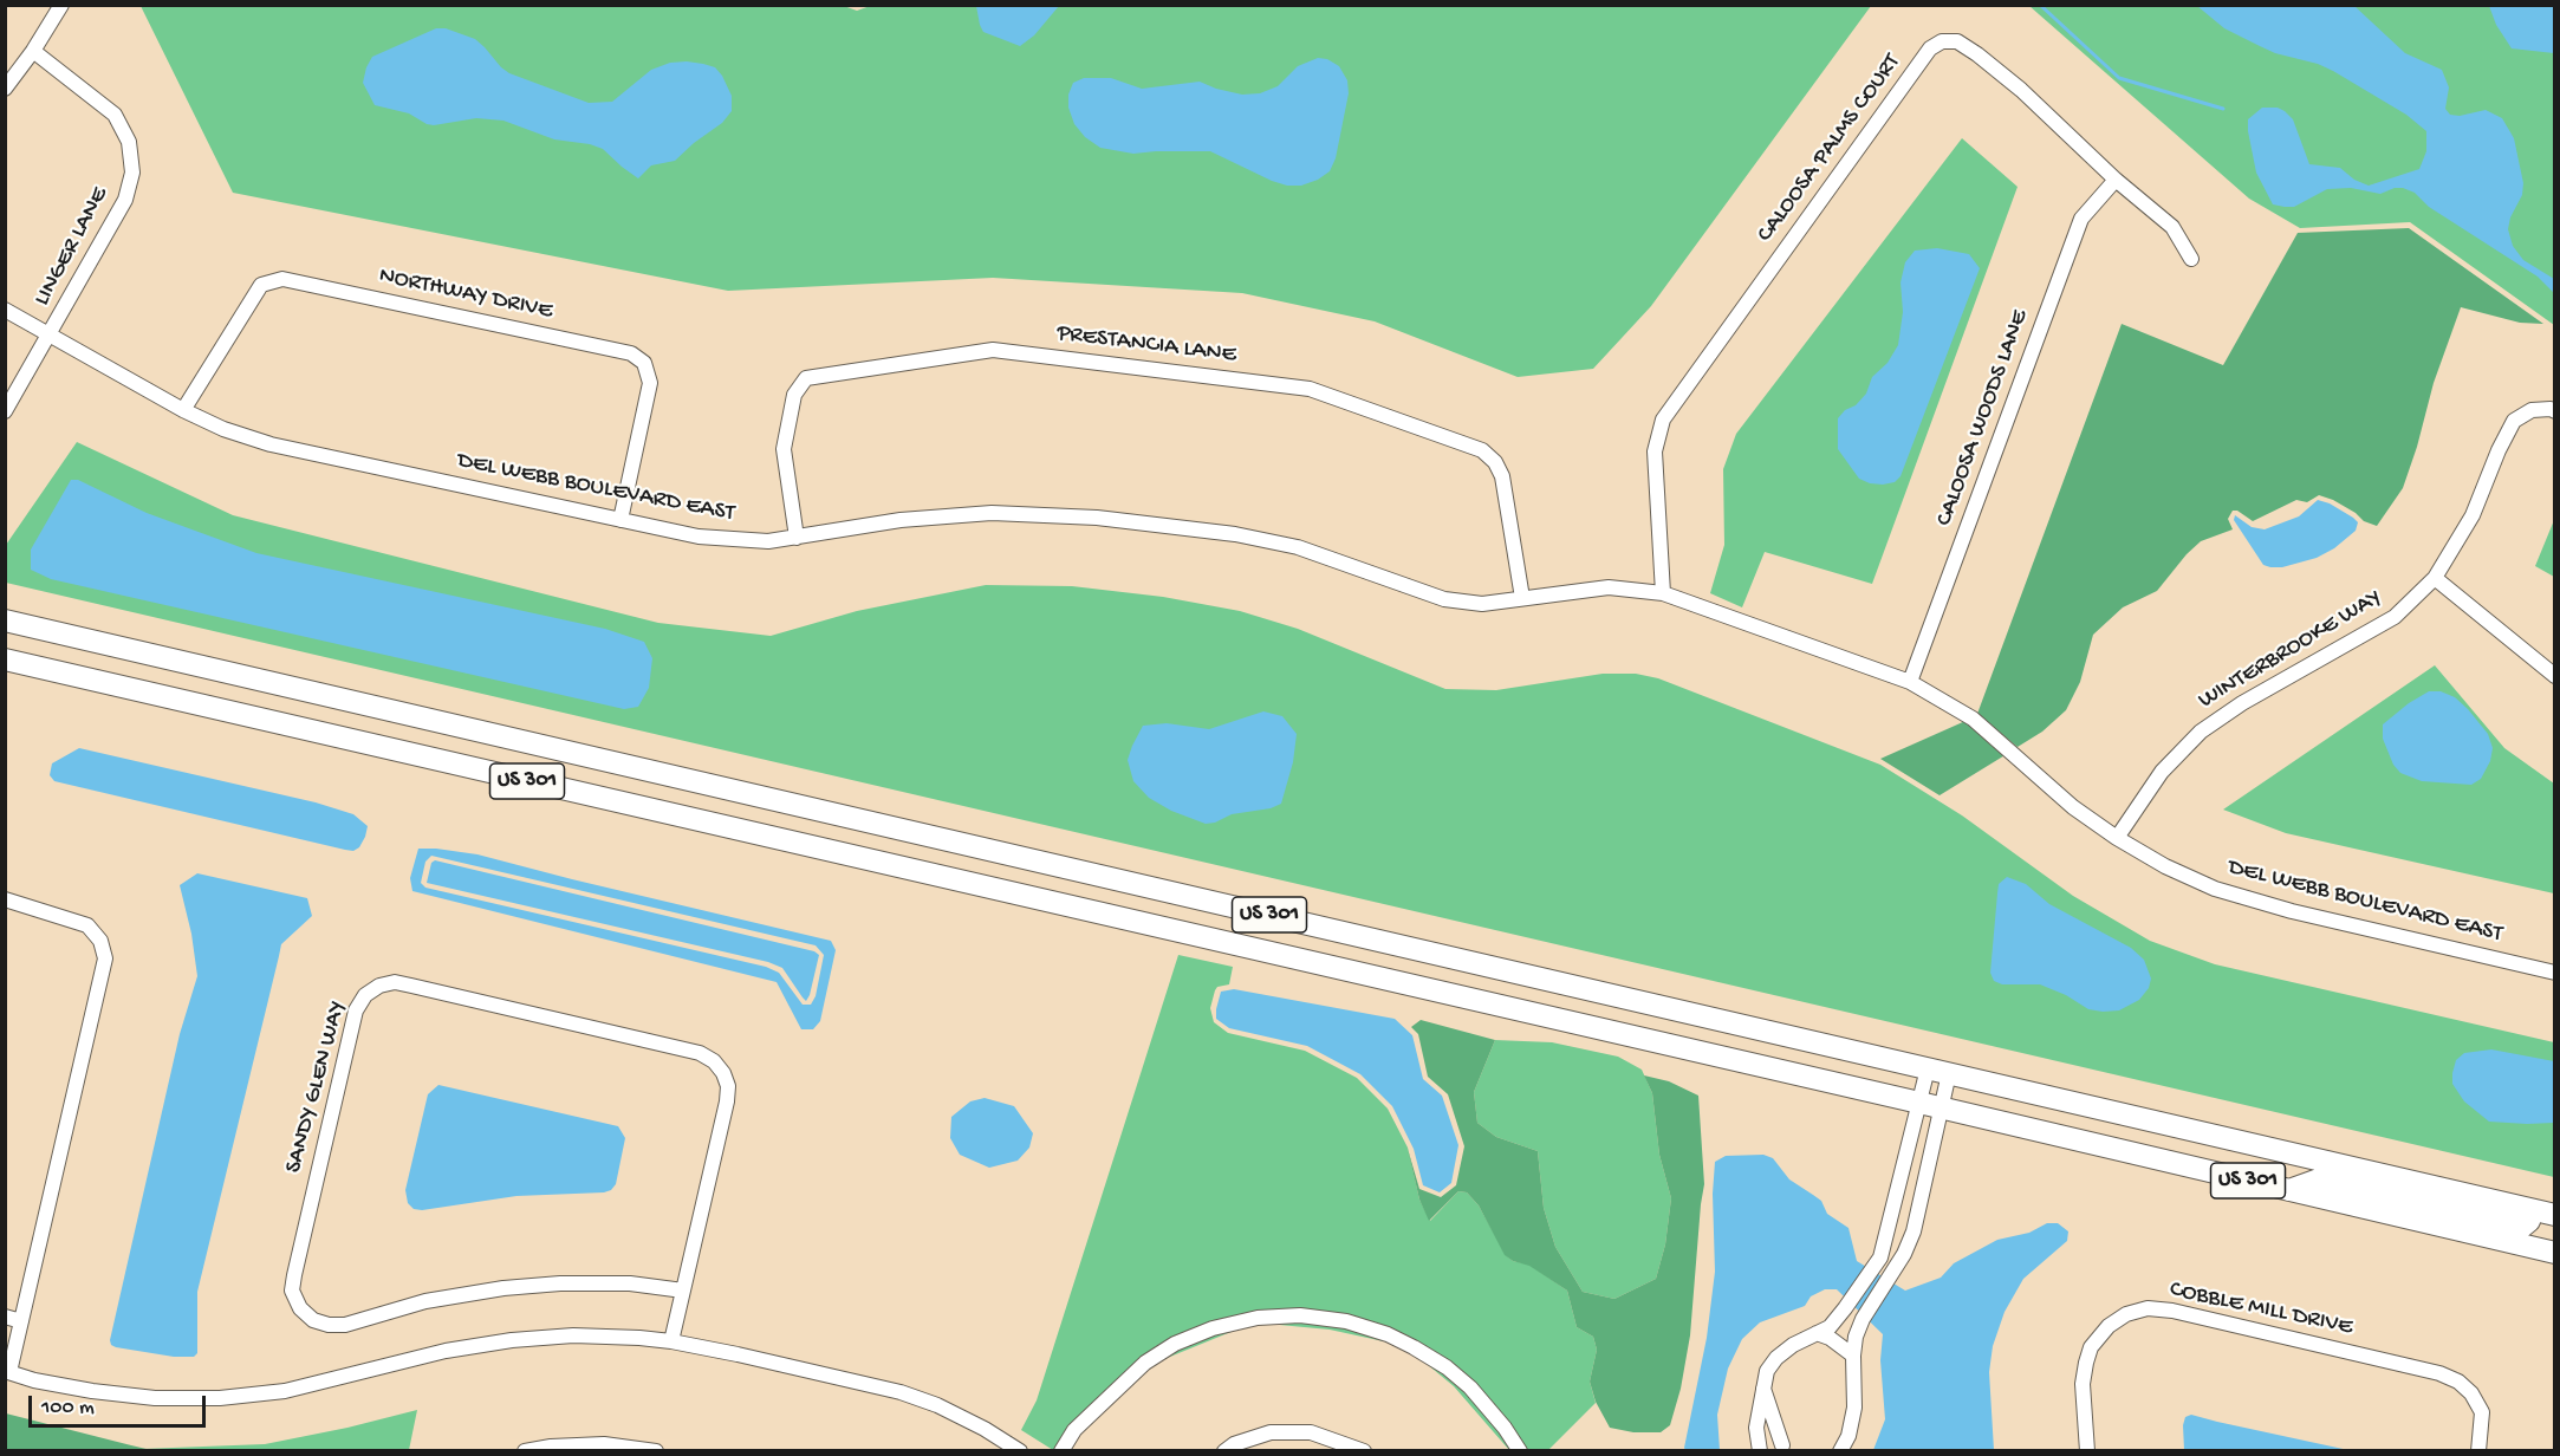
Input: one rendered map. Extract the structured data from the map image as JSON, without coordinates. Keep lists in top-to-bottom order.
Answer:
{
  "streets": {
    "main road": ["US 301"],
    "street": [
      "CALOOSA PALMS COURT",
      "LINGER LANE",
      "NORTHWAY DRIVE",
      "PRESTANCIA LANE",
      "CALOOSA WOODS LANE",
      "DEL WEBB BOULEVARD EAST",
      "WINTERBROOKE WAY",
      "SANDY GLEN WAY",
      "COBBLE MILL DRIVE"
    ]
  },
  "crossings": [
    ["CALOOSA PALMS COURT", "CALOOSA WOODS LANE"],
    ["CALOOSA PALMS COURT", "DEL WEBB BOULEVARD EAST"],
    ["LINGER LANE", "DEL WEBB BOULEVARD EAST"],
    ["NORTHWAY DRIVE", "DEL WEBB BOULEVARD EAST"],
    ["PRESTANCIA LANE", "DEL WEBB BOULEVARD EAST"],
    ["CALOOSA WOODS LANE", "DEL WEBB BOULEVARD EAST"],
    ["DEL WEBB BOULEVARD EAST", "WINTERBROOKE WAY"]
  ],
  "scale_bar": "100 m"
}
